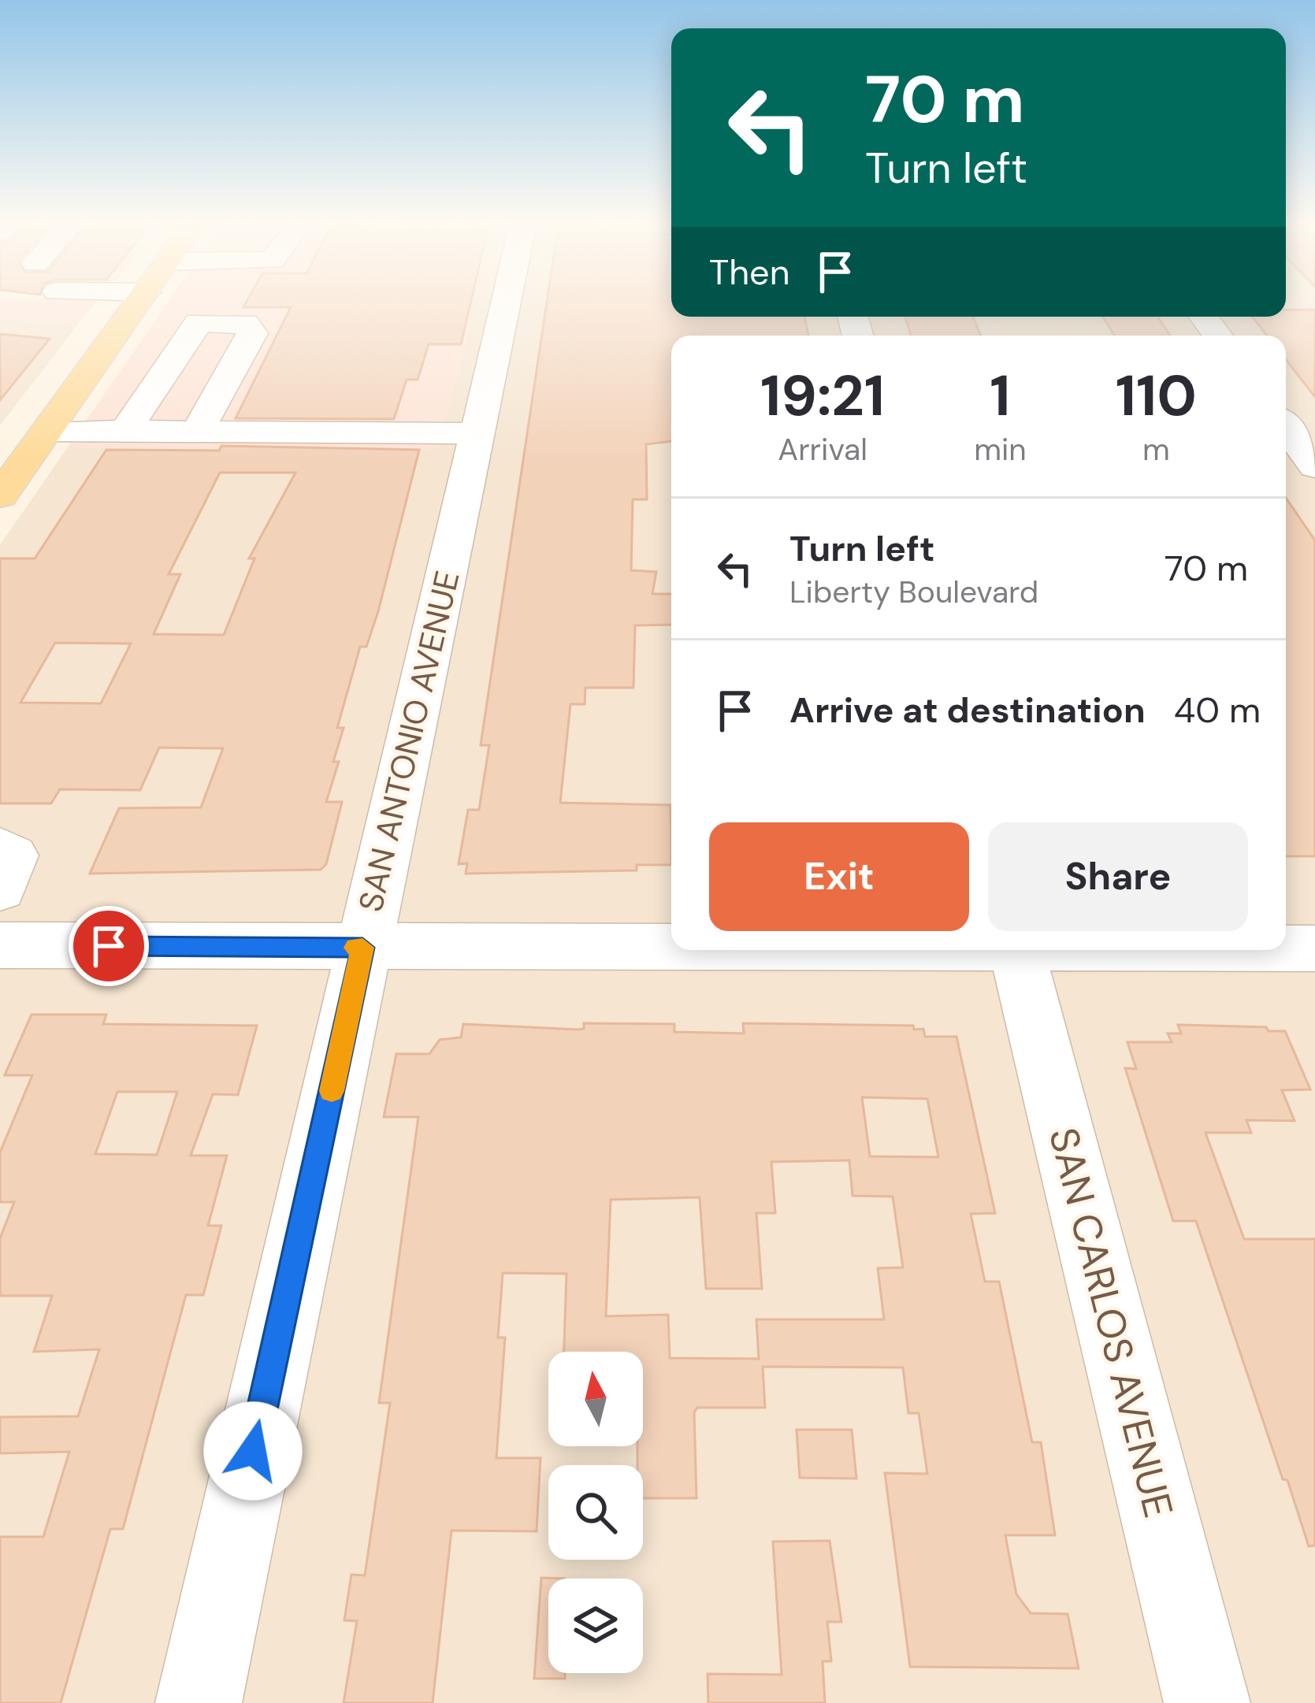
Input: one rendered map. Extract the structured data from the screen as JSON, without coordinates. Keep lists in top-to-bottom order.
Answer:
{
  "streets": {
    "street": ["SAN ANTONIO AVENUE", "SAN CARLOS AVENUE"]
  },
  "north": "top",
  "page": {
    "turn": ["70 m", "Turn left"],
    "then": "Then",
    "eta": [
      "19:21",
      "Arrival",
      "1",
      "min",
      "110",
      "m"
    ],
    "list": [
      {
        "name": "Turn left",
        "note": "Liberty Boulevard",
        "value": "70 m"
      },
      {
        "name": "Arrive at destination",
        "value": "40 m"
      }
    ],
    "buttons": ["Exit", "Share"]
  }
}
